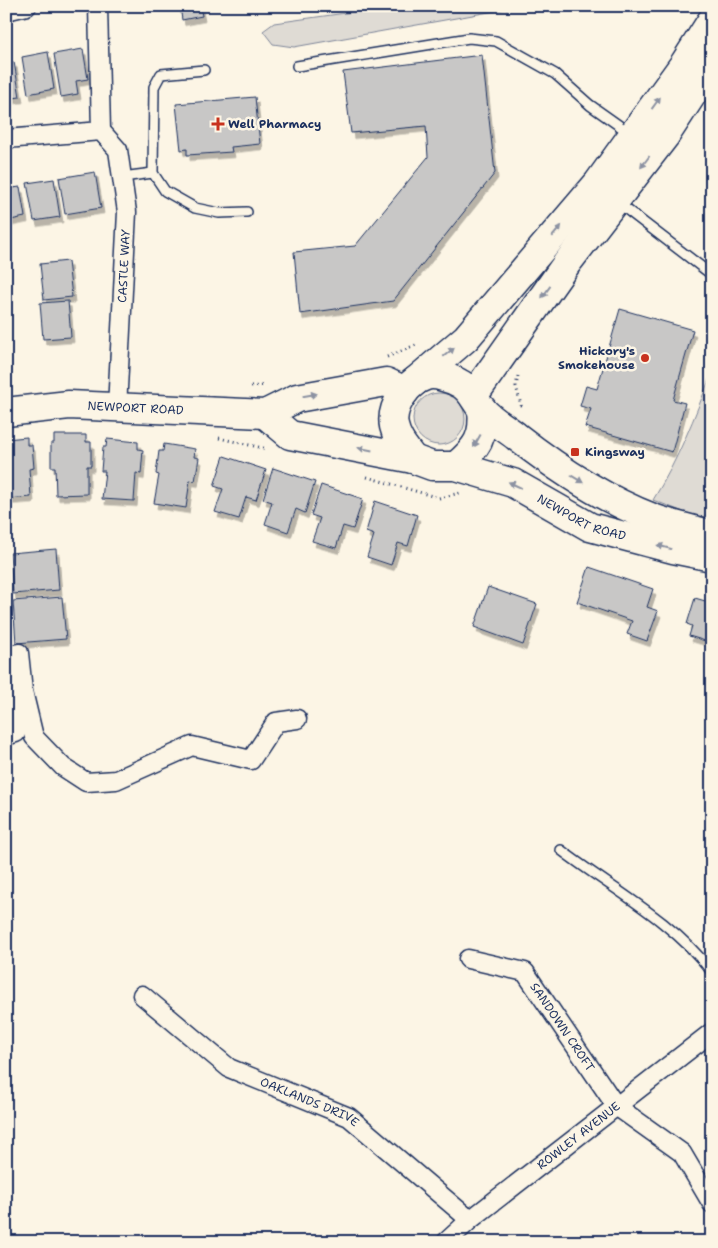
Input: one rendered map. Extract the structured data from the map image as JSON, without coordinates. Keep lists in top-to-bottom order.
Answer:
{
  "streets": {
    "main road": ["NEWPORT ROAD"],
    "street": [
      "CASTLE WAY",
      "SANDOWN CROFT",
      "OAKLANDS DRIVE",
      "ROWLEY AVENUE"
    ]
  },
  "crossings": [
    ["CASTLE WAY", "NEWPORT ROAD"],
    ["SANDOWN CROFT", "ROWLEY AVENUE"],
    ["OAKLANDS DRIVE", "ROWLEY AVENUE"]
  ],
  "places": {
    "health": ["Well Pharmacy"],
    "other": ["Hickory's Smokehouse"],
    "transit": ["Kingsway"]
  }
}
